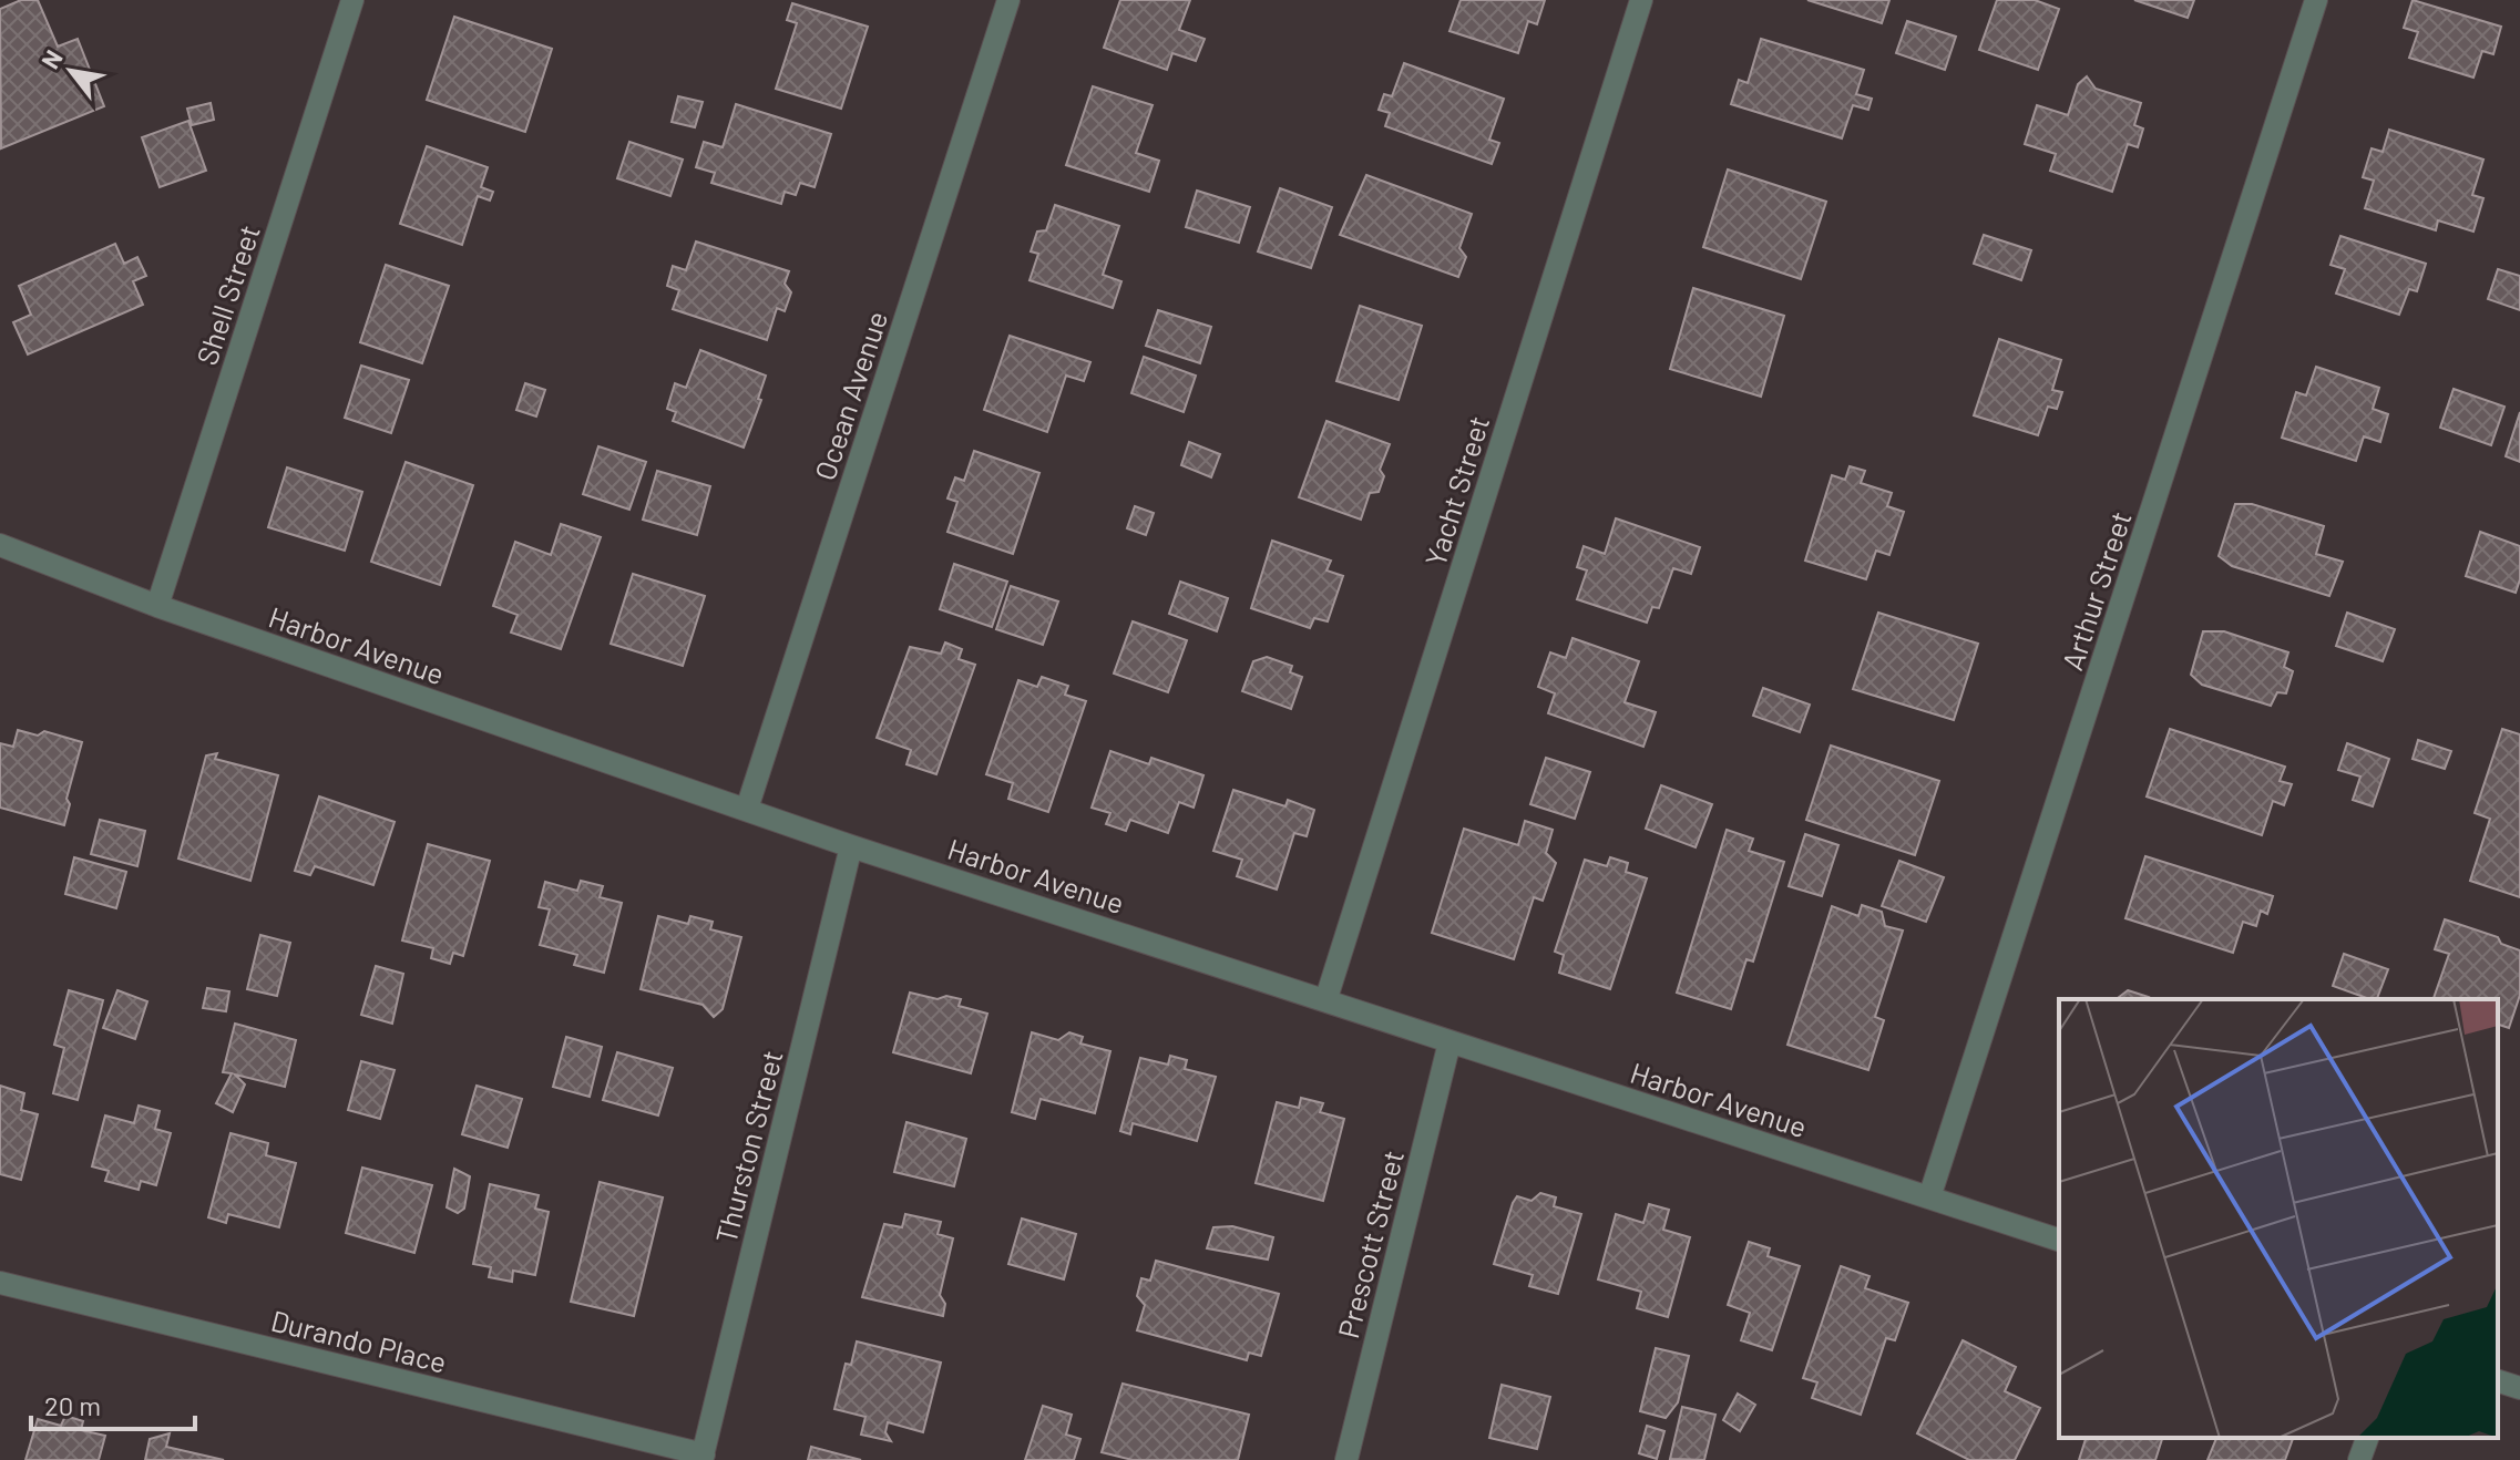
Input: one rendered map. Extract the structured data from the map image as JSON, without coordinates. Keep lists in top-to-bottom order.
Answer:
{
  "streets": {
    "street": [
      "Shell Street",
      "Ocean Avenue",
      "Yacht Street",
      "Arthur Street",
      "Harbor Avenue",
      "Thurston Street",
      "Prescott Street",
      "Durando Place"
    ]
  },
  "crossings": [
    ["Shell Street", "Harbor Avenue"],
    ["Ocean Avenue", "Harbor Avenue"],
    ["Yacht Street", "Harbor Avenue"],
    ["Arthur Street", "Harbor Avenue"],
    ["Harbor Avenue", "Thurston Street"],
    ["Harbor Avenue", "Prescott Street"],
    ["Thurston Street", "Durando Place"]
  ],
  "scale_bar": "20 m",
  "north": "top left"
}
